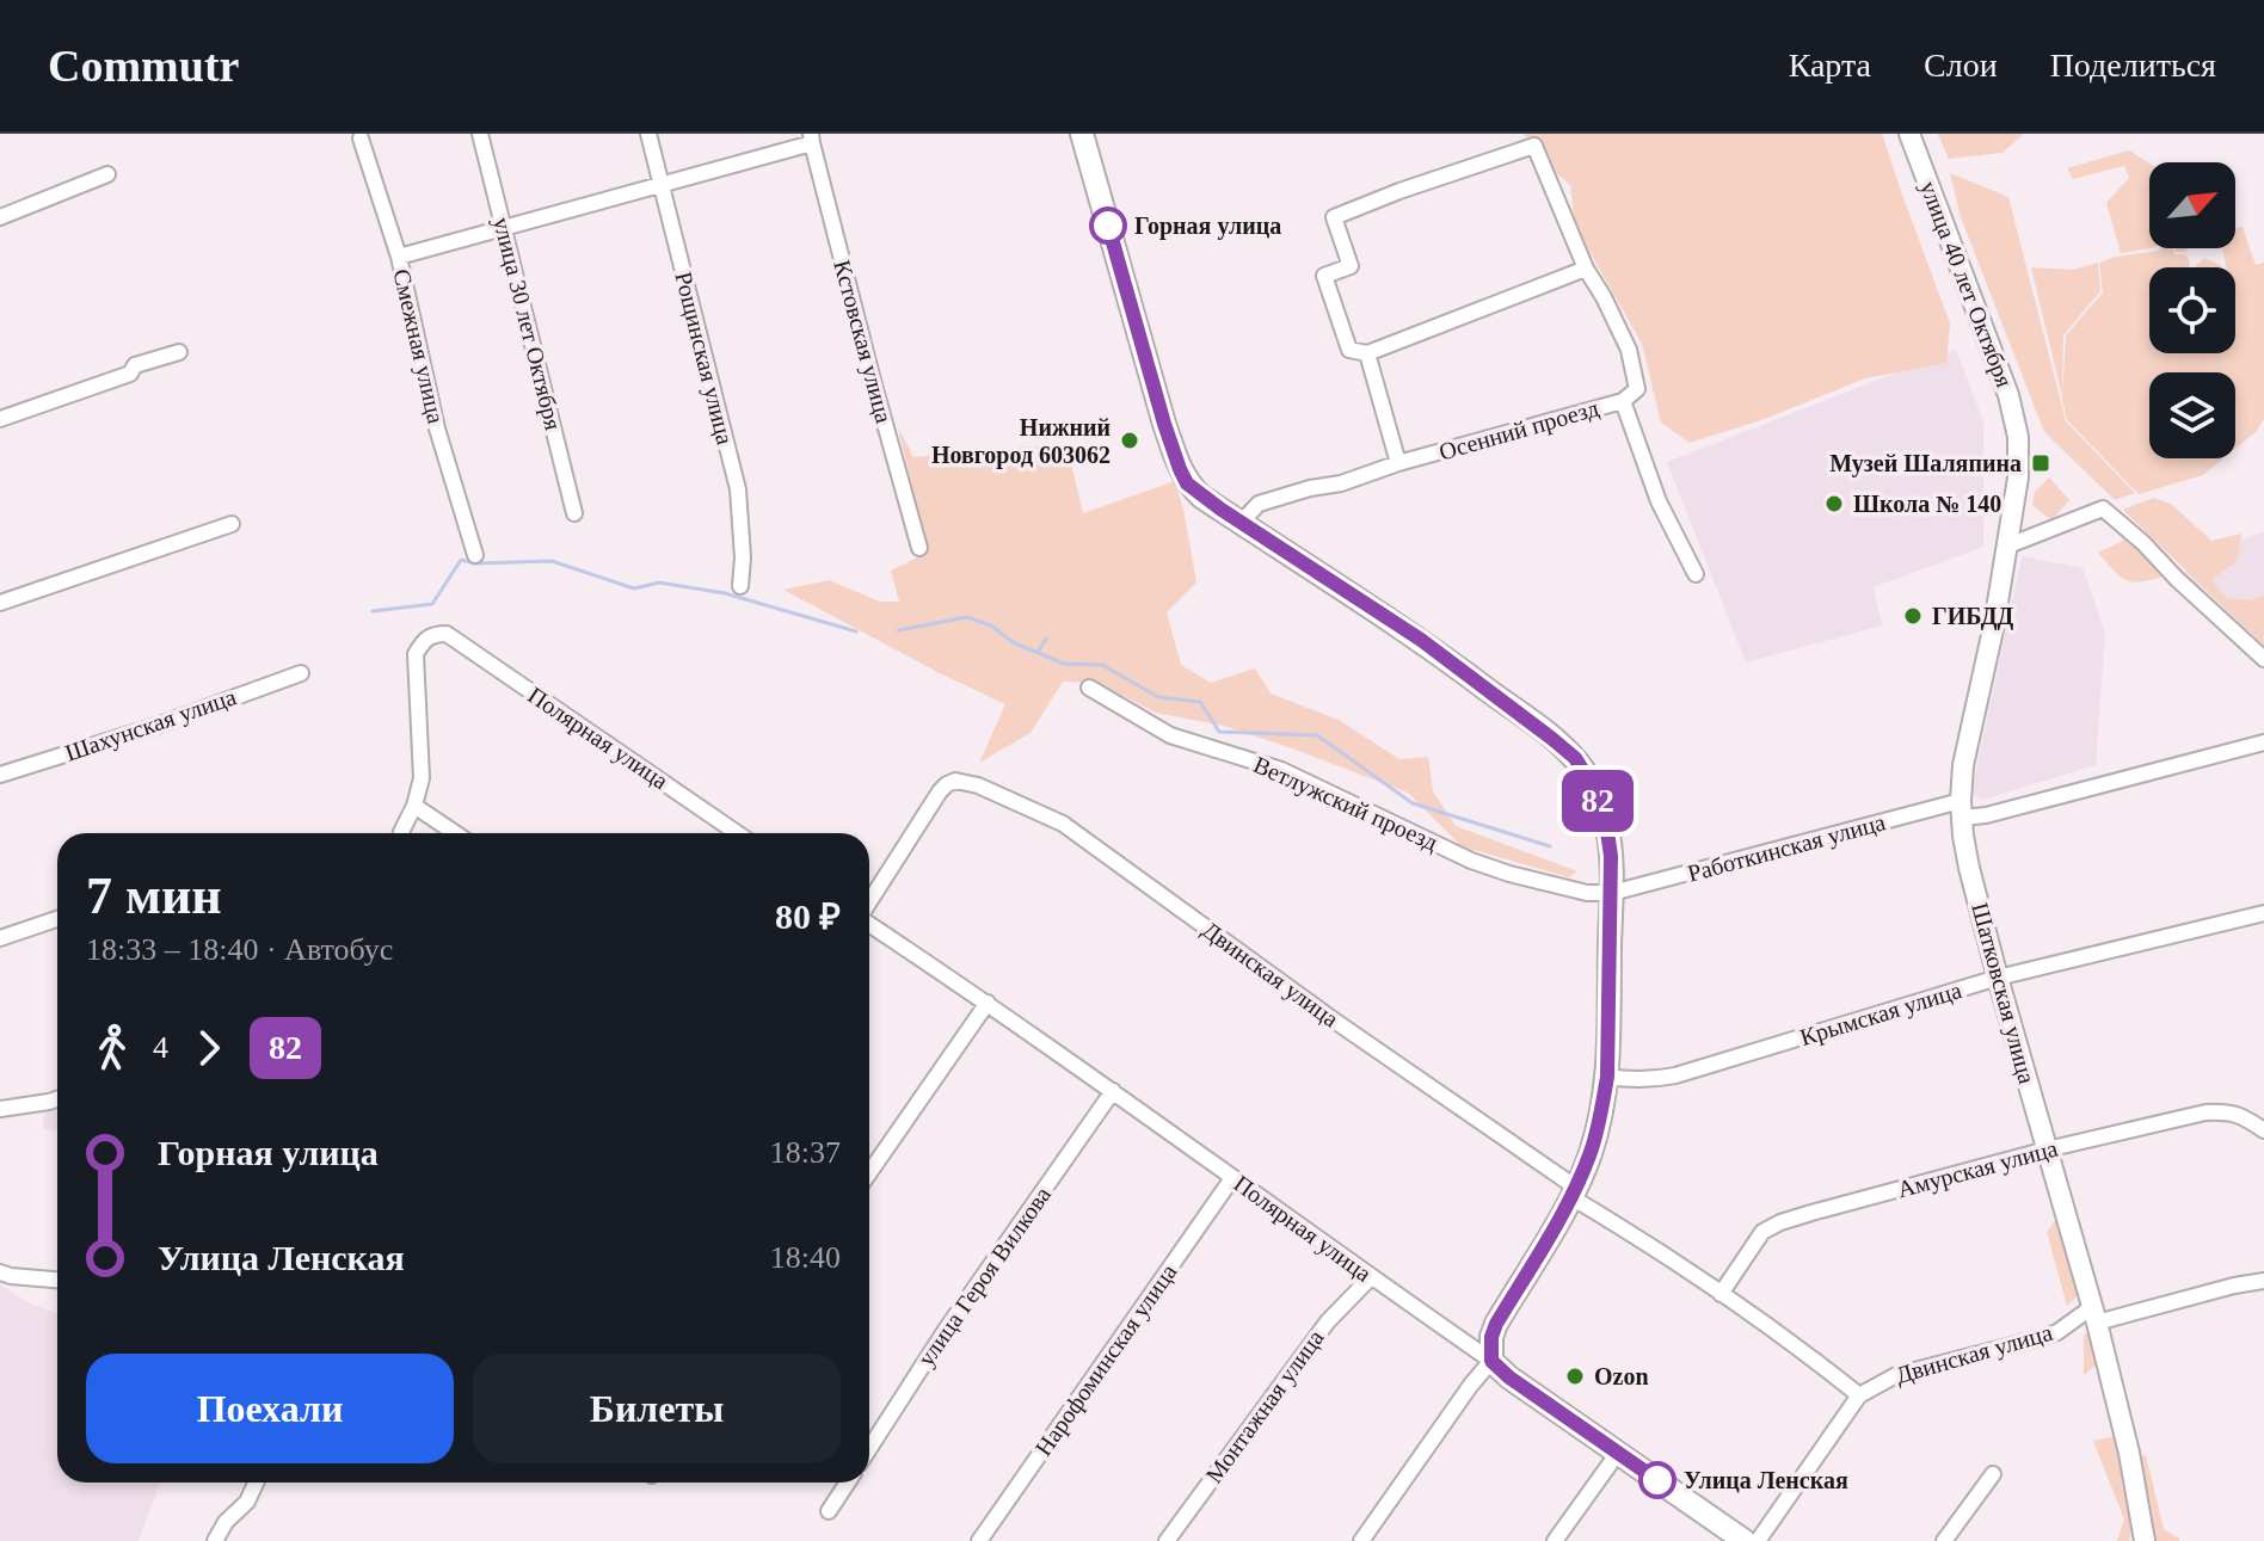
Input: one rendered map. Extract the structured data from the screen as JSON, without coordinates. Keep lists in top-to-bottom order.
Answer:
{
  "streets": {
    "main road": ["Полярная улица"],
    "street": [
      "улица 40 лет Октября",
      "улица 30 лет Октября",
      "Кстовская улица",
      "Смежная улица",
      "Рощинская улица",
      "Осенний проезд",
      "Шахунская улица",
      "Ветлужский проезд",
      "Работкинская улица",
      "Двинская улица",
      "Шатковская улица",
      "Крымская улица",
      "Амурская улица",
      "улица Героя Вилкова",
      "Нарофоминская улица",
      "Монтажная улица"
    ]
  },
  "crossings": [
    ["улица 40 лет Октября", "Шатковская улица"],
    ["Полярная улица", "улица Героя Вилкова"],
    ["Полярная улица", "Нарофоминская улица"],
    ["Полярная улица", "Монтажная улица"],
    ["Ветлужский проезд", "Работкинская улица"],
    ["Работкинская улица", "Шатковская улица"],
    ["Двинская улица", "Шатковская улица"],
    ["Двинская улица", "Амурская улица"],
    ["Шатковская улица", "Крымская улица"],
    ["Шатковская улица", "Амурская улица"]
  ],
  "places": {
    "other": [
      "Горная улица",
      "Нижний Новгород 603062",
      "Школа № 140",
      "ГИБДД",
      "Ozon",
      "Улица Ленская"
    ],
    "transit": ["Музей Шаляпина"]
  },
  "lines": ["bus line 82"],
  "north": "top right",
  "page": {
    "header": "Commutr",
    "nav": ["Карта", "Слои", "Поделиться"],
    "on_map": "82",
    "heading": ["7 мин", "18:33 – 18:40 · Автобус", "80 ₽"],
    "legs": ["4", "82"],
    "list": [
      {
        "name": "Горная улица",
        "value": "18:37"
      },
      {
        "name": "Улица Ленская",
        "value": "18:40"
      }
    ],
    "buttons": ["Поехали", "Билеты"]
  }
}
